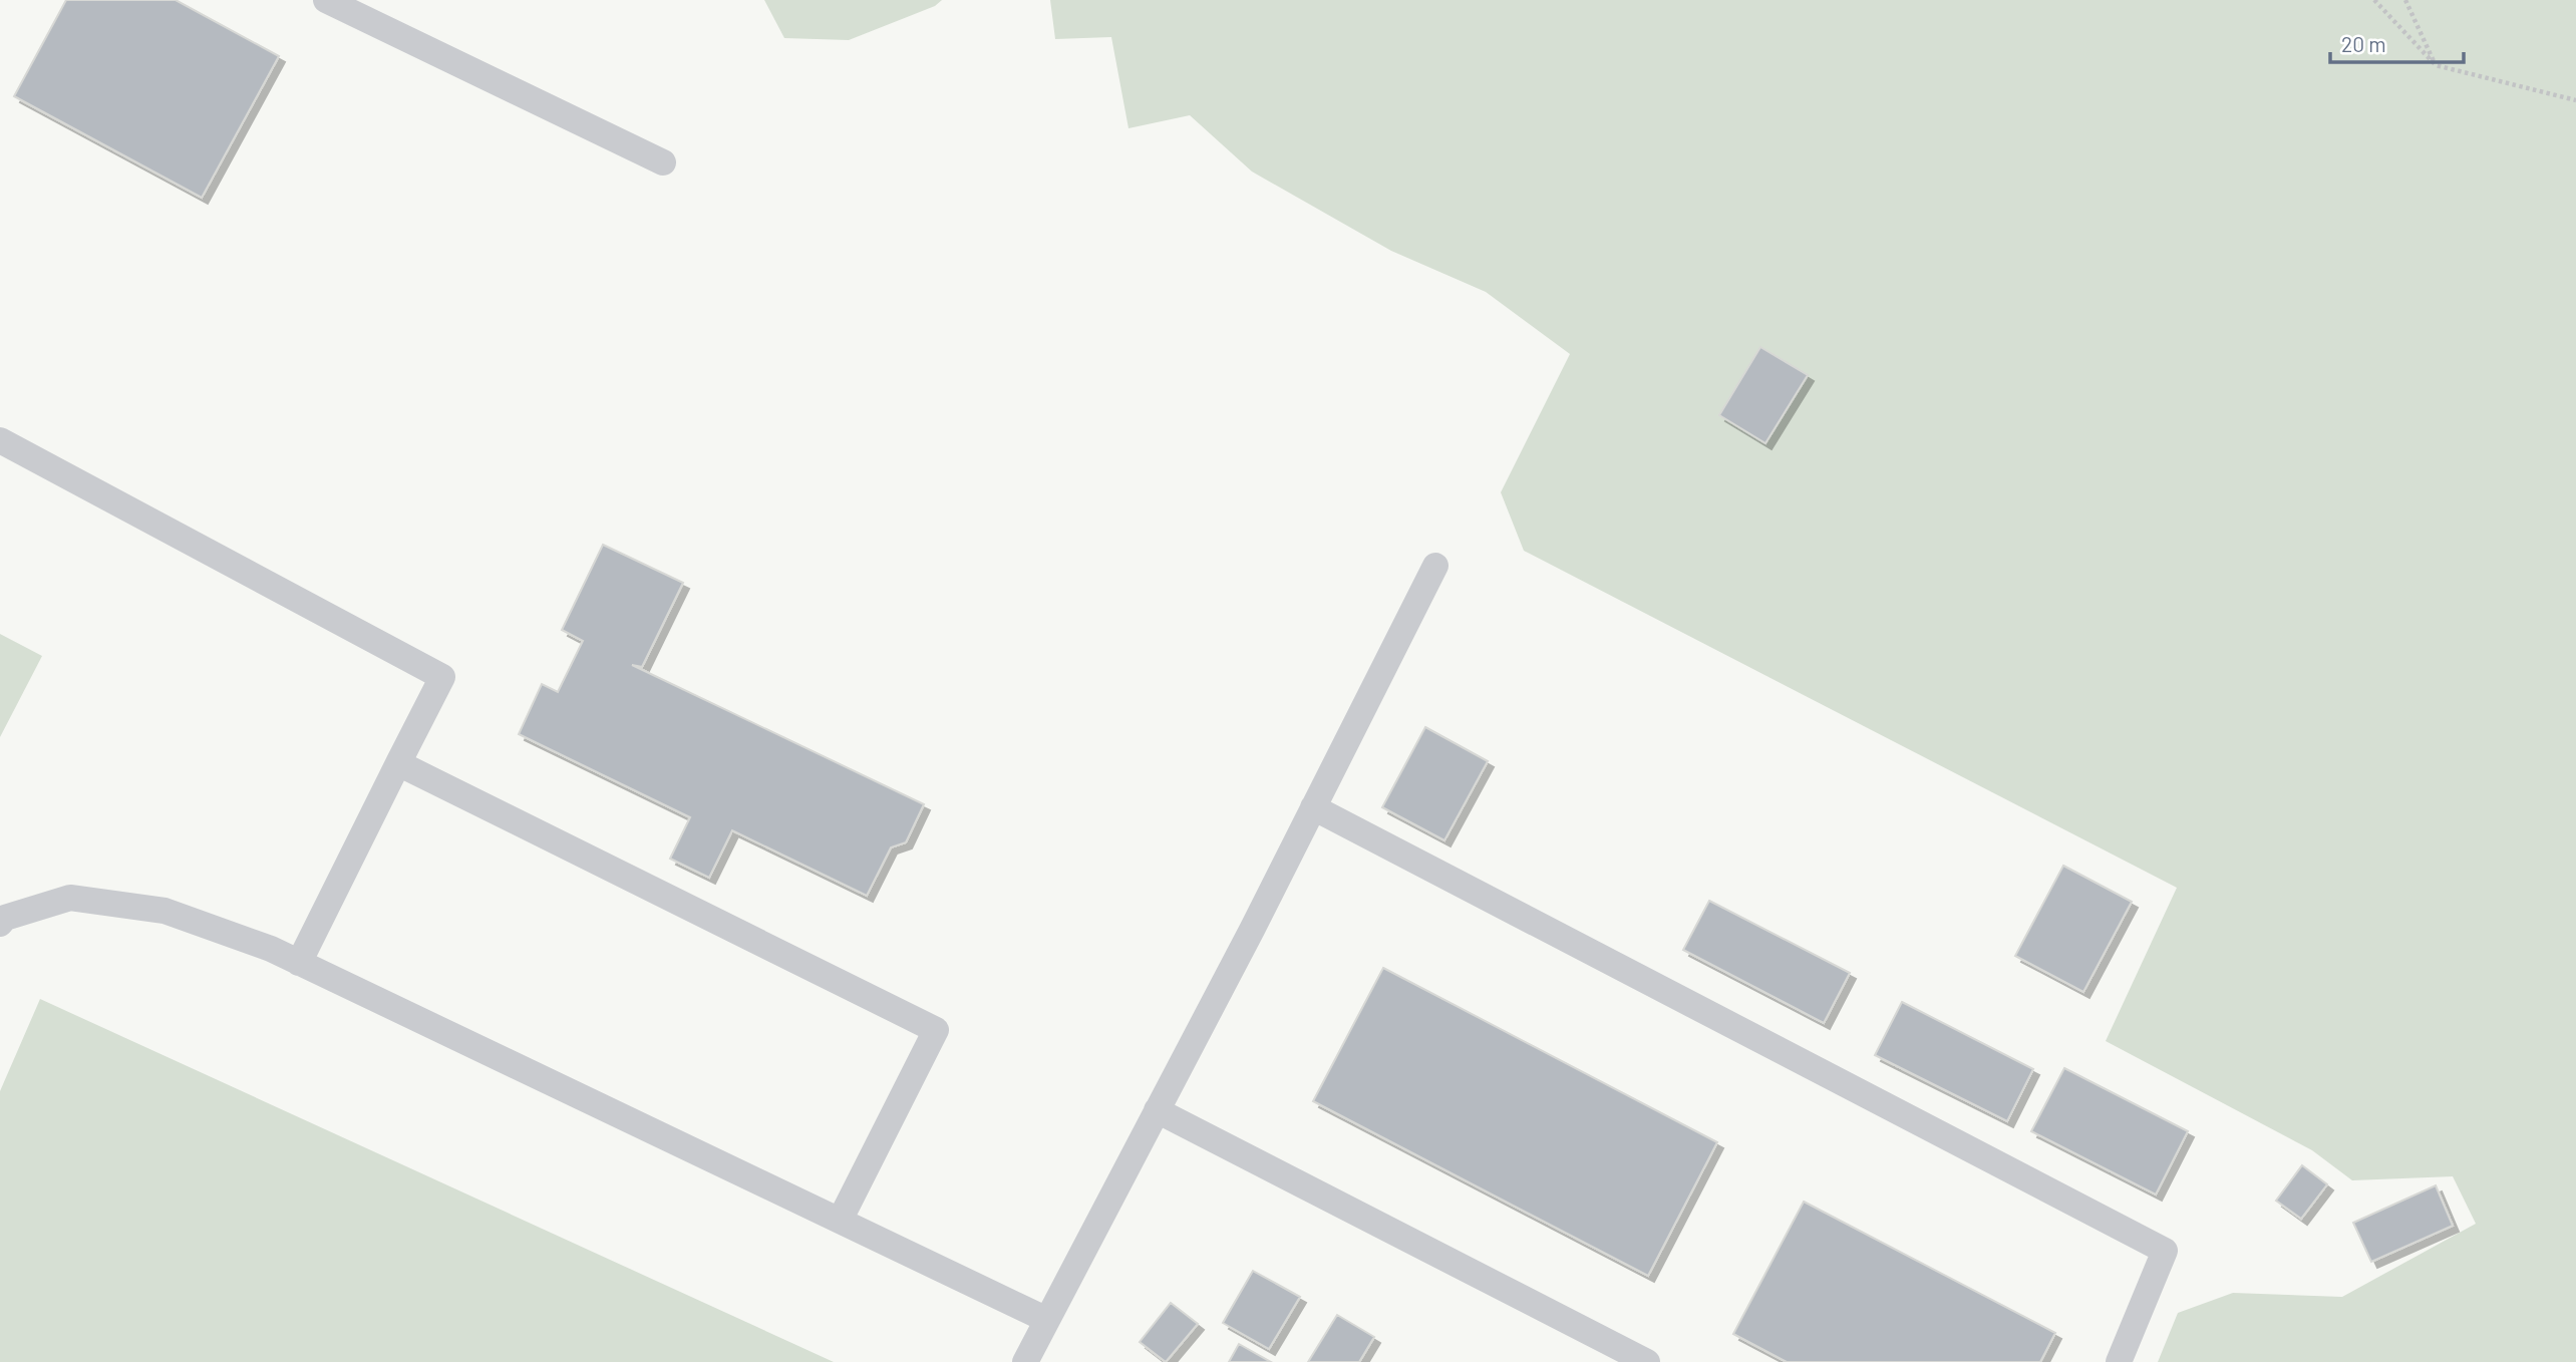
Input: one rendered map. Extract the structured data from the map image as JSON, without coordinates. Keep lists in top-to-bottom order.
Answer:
{
  "scale_bar": "20 m"
}
